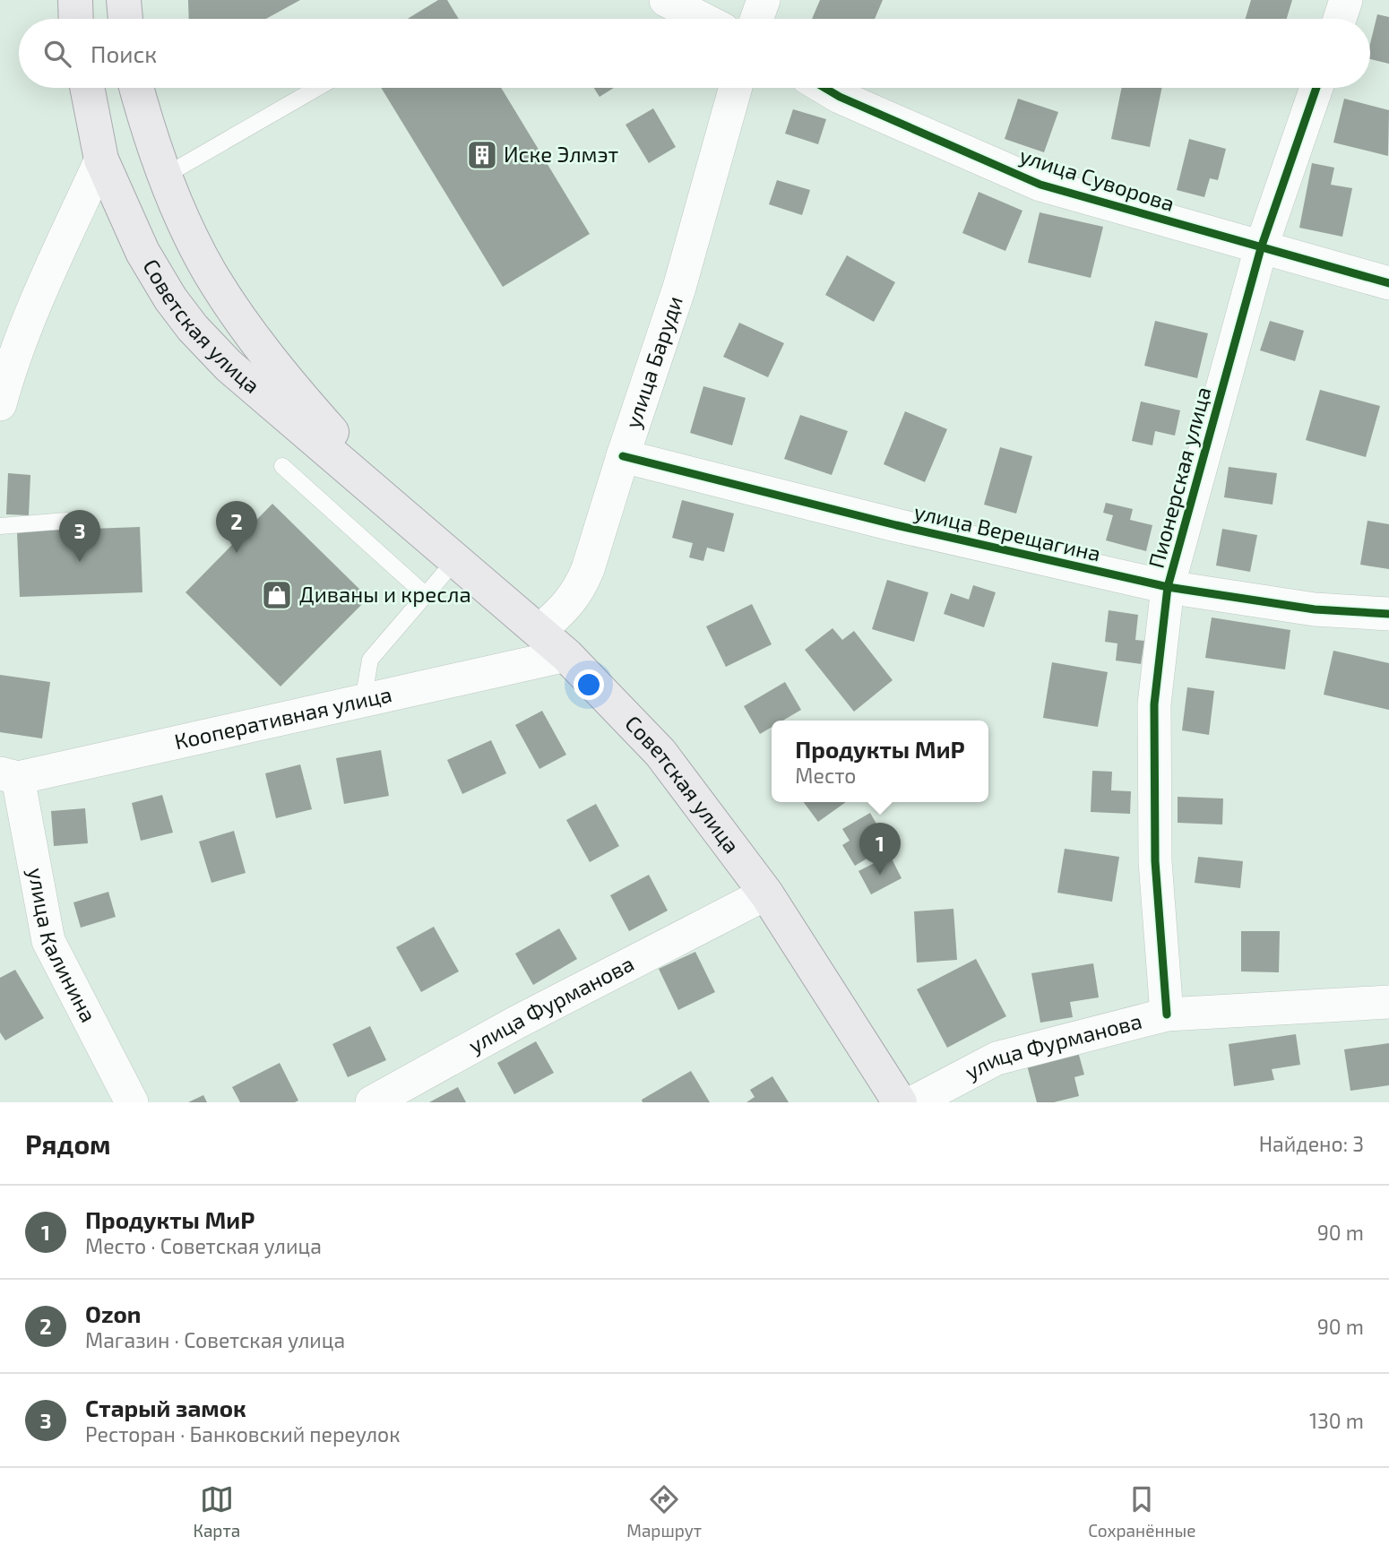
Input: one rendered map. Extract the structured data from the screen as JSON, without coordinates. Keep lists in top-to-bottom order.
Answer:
{
  "streets": {
    "main road": ["Советская улица"],
    "street": [
      "улица Суворова",
      "улица Баруди",
      "Пионерская улица",
      "улица Верещагина",
      "Кооперативная улица",
      "улица Калинина",
      "улица Фурманова"
    ]
  },
  "crossings": [
    ["улица Суворова", "Пионерская улица"],
    ["Советская улица", "улица Баруди"],
    ["Советская улица", "Кооперативная улица"],
    ["Советская улица", "улица Фурманова"],
    ["улица Баруди", "улица Верещагина"],
    ["Пионерская улица", "улица Верещагина"],
    ["Пионерская улица", "улица Фурманова"],
    ["Кооперативная улица", "улица Калинина"]
  ],
  "places": {
    "building": ["Иске Элмэт"],
    "shop": ["Диваны и кресла"]
  },
  "page": {
    "search": "Поиск",
    "pins": ["2", "3", "1"],
    "popup": ["Продукты МиР", "Место"],
    "heading": ["Рядом", "Найдено: 3"],
    "list": [
      {
        "mark": "1",
        "name": "Продукты МиР",
        "note": "Место · Советская улица",
        "value": "90 m"
      },
      {
        "mark": "2",
        "name": "Ozon",
        "note": "Магазин · Советская улица",
        "value": "90 m"
      },
      {
        "mark": "3",
        "name": "Старый замок",
        "note": "Ресторан · Банковский переулок",
        "value": "130 m"
      }
    ],
    "nav": ["Карта", "Маршрут", "Сохранённые"]
  }
}
